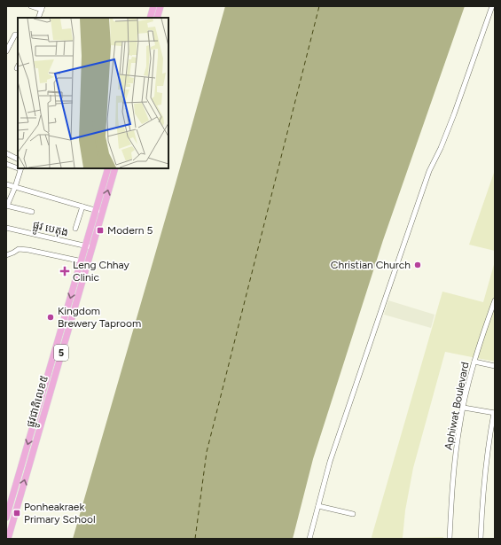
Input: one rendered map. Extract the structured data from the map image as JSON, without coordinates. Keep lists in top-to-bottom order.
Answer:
{
  "streets": {
    "highway": ["5", "ផ្លូវជាតិលេខ៥"],
    "street": ["ផ្លូវ បេតុង", "Aphiwat Boulevard"]
  },
  "crossings": [
    ["ផ្លូវ បេតុង", "ផ្លូវជាតិលេខ៥"]
  ],
  "places": {
    "transit": ["Modern 5", "Ponheakraek Primary School"],
    "other": ["Christian Church", "Kingdom Brewery Taproom"],
    "health": ["Leng Chhay Clinic"]
  }
}
